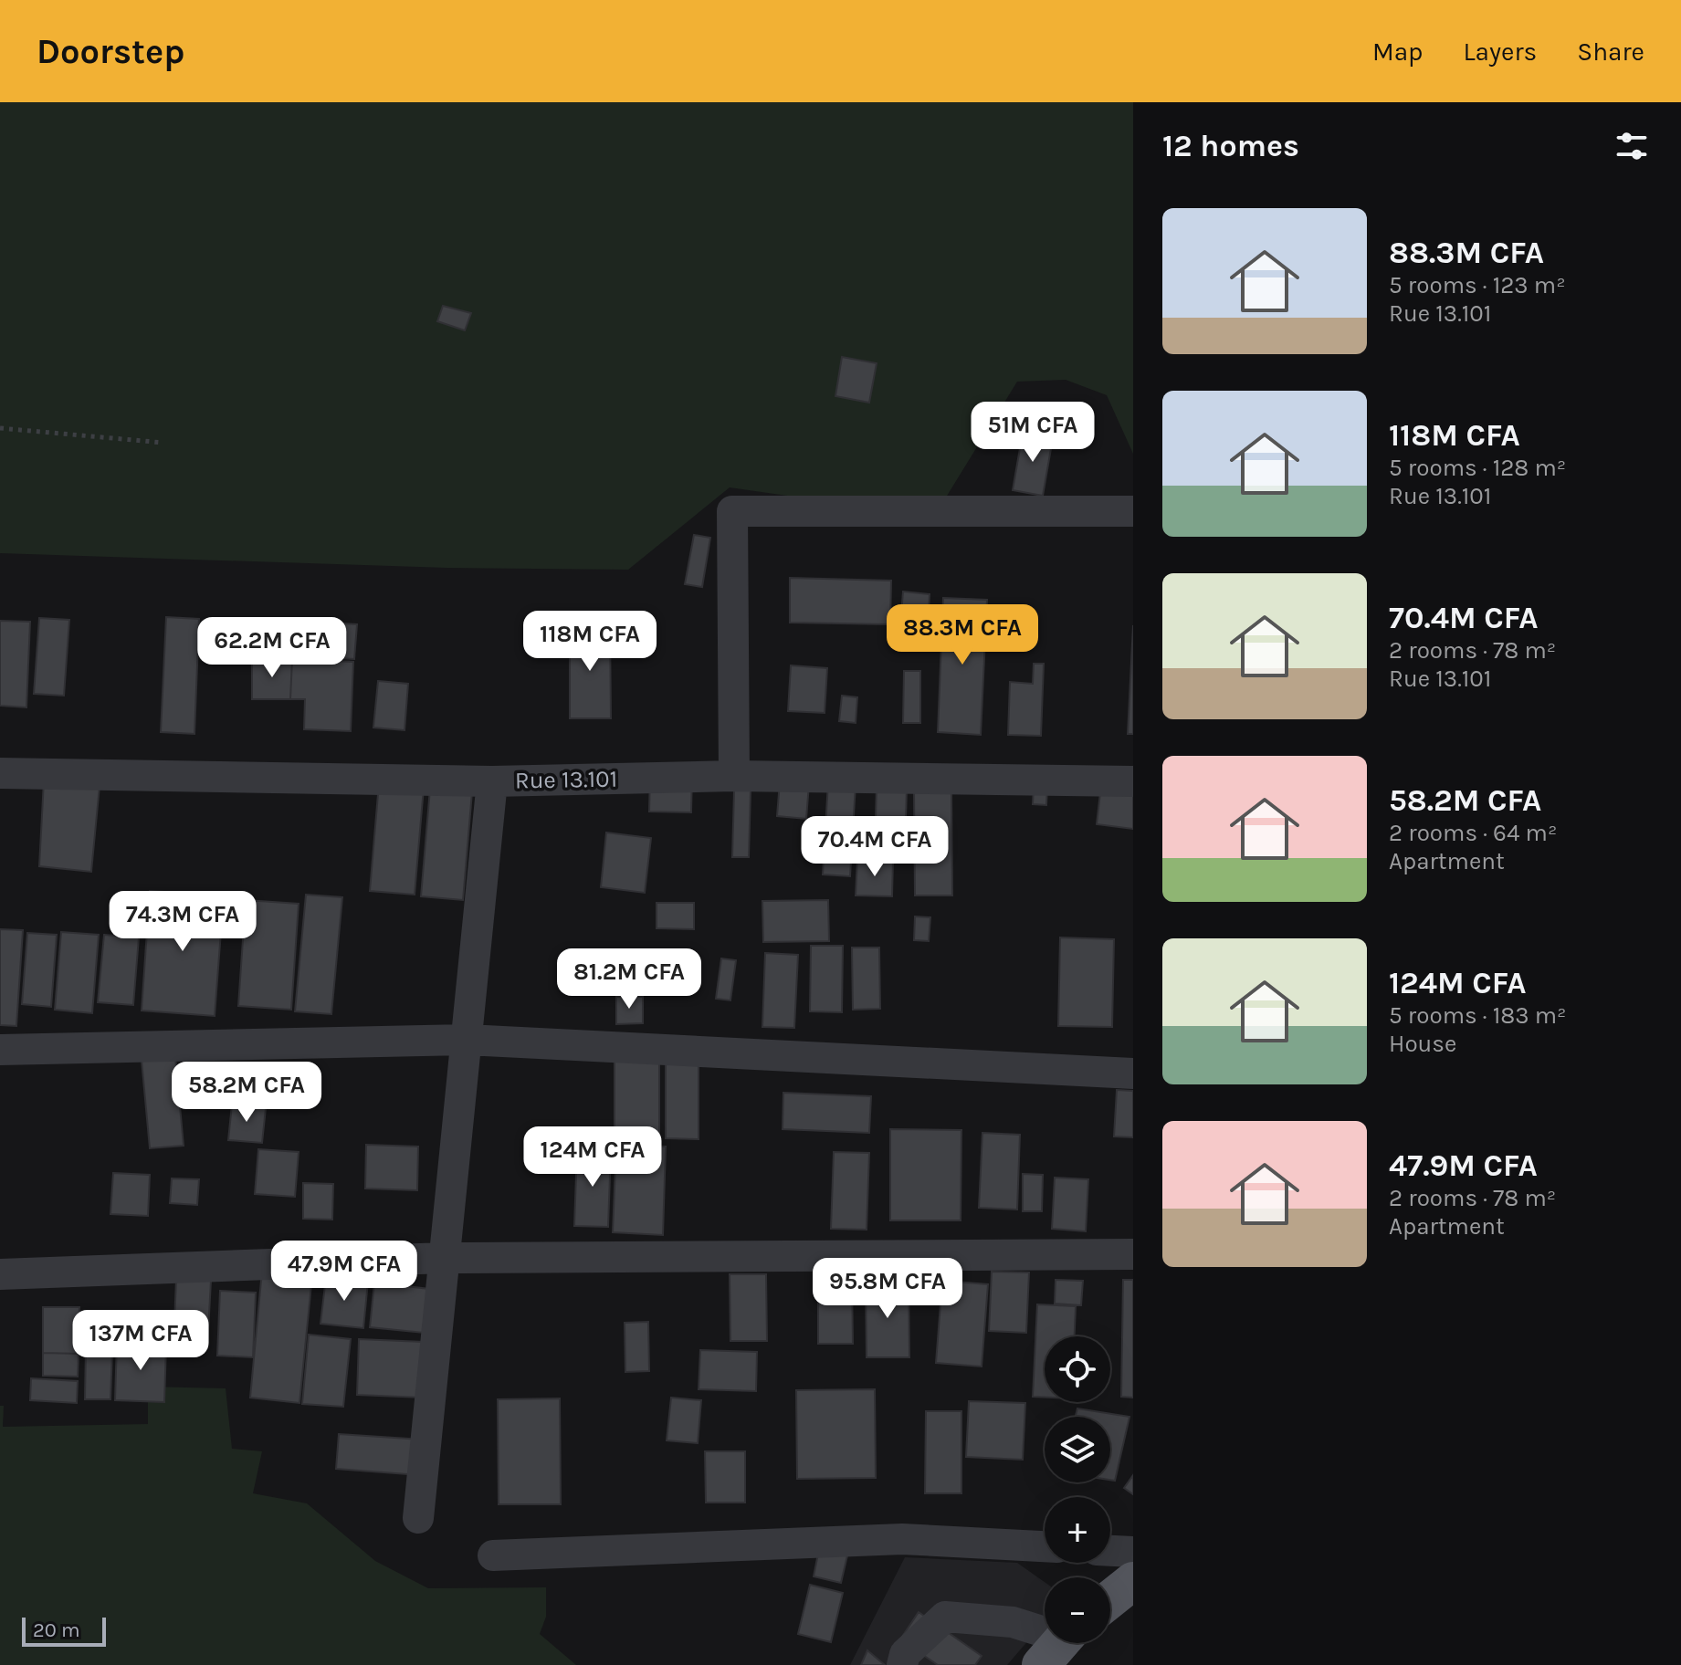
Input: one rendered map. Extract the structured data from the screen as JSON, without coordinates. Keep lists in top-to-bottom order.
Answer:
{
  "streets": {
    "street": ["Rue 13.101"]
  },
  "scale_bar": "20 m",
  "page": {
    "header": "Doorstep",
    "nav": ["Map", "Layers", "Share"],
    "heading": "12 homes",
    "list": [
      {
        "name": "88.3M CFA",
        "note": "5 rooms · 123 m² · Rue 13.101"
      },
      {
        "name": "118M CFA",
        "note": "5 rooms · 128 m² · Rue 13.101"
      },
      {
        "name": "70.4M CFA",
        "note": "2 rooms · 78 m² · Rue 13.101"
      },
      {
        "name": "58.2M CFA",
        "note": "2 rooms · 64 m² · Apartment"
      },
      {
        "name": "124M CFA",
        "note": "5 rooms · 183 m² · House"
      },
      {
        "name": "47.9M CFA",
        "note": "2 rooms · 78 m² · Apartment"
      }
    ],
    "price": [
      "51M CFA",
      "88.3M CFA",
      "118M CFA",
      "62.2M CFA",
      "70.4M CFA",
      "74.3M CFA",
      "81.2M CFA",
      "58.2M CFA",
      "124M CFA",
      "47.9M CFA",
      "95.8M CFA",
      "137M CFA"
    ],
    "map_buttons": ["+", "−"],
    "scale": "20 m"
  }
}
